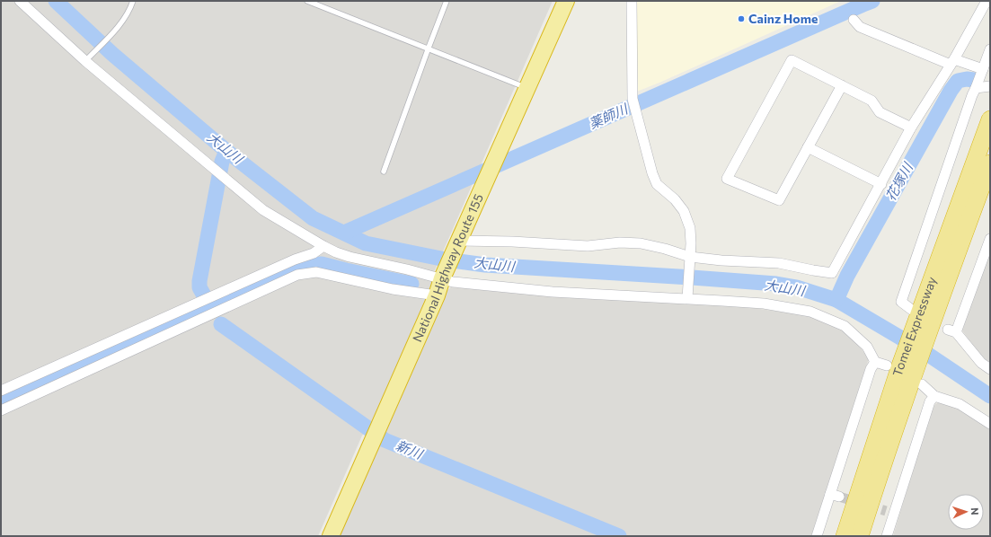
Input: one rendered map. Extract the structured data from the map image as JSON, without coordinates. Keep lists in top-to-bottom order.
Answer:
{
  "streets": {
    "highway": ["National Highway Route 155", "Tomei Expressway"]
  },
  "water": [
    "薬師川",
    "大山川",
    "花塚川",
    "新川"
  ],
  "places": ["Cainz Home"],
  "north": "right"
}
